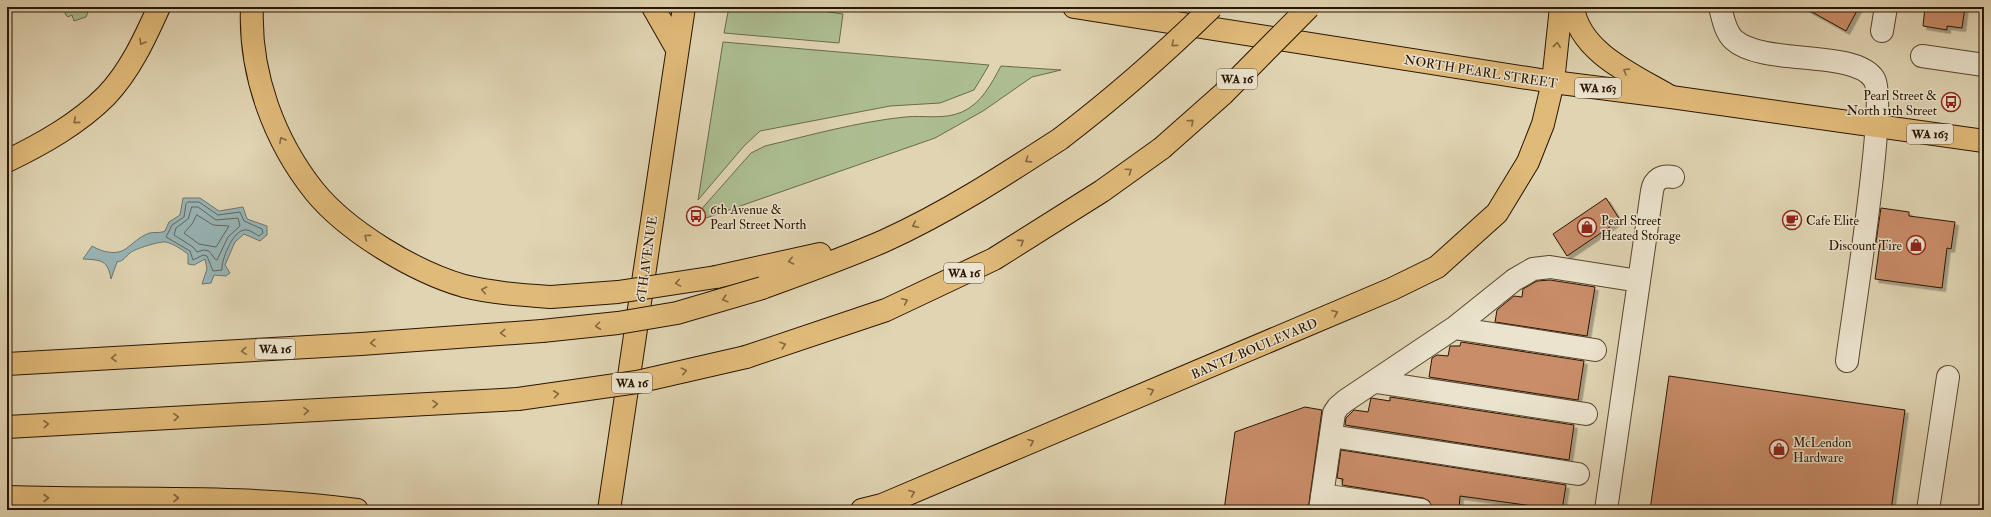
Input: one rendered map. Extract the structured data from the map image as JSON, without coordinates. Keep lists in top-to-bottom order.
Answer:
{
  "streets": {
    "main road": [
      "NORTH PEARL STREET",
      "WA 16",
      "WA 163",
      "6TH AVENUE",
      "BANTZ BOULEVARD"
    ]
  },
  "crossings": [
    ["NORTH PEARL STREET", "BANTZ BOULEVARD"]
  ],
  "places": {
    "bus stop": ["Pearl Street & North 11th Street", "6th Avenue & Pearl Street North"],
    "cafe": ["Cafe Elite"],
    "shop": ["Pearl Street Heated Storage", "Discount Tire", "McLendon Hardware"]
  }
}
